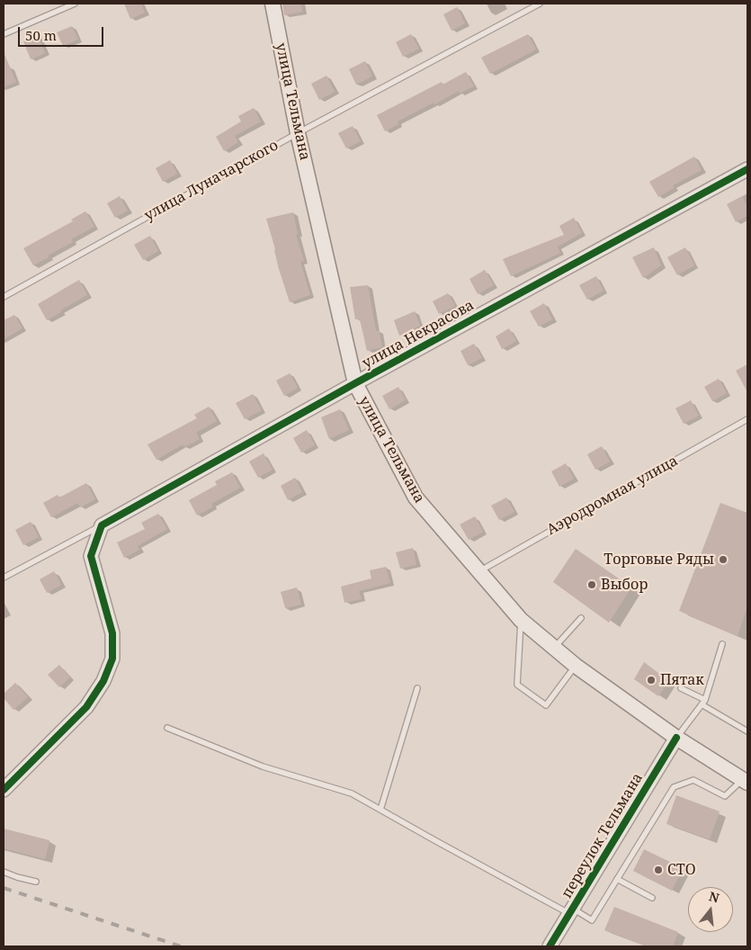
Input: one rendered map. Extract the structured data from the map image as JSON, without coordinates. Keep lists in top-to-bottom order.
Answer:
{
  "streets": {
    "main road": ["улица Тельмана"],
    "street": ["улица Некрасова", "переулок Тельмана"],
    "lane": ["улица Луначарского", "Аэродромная улица"]
  },
  "crossings": [
    ["улица Тельмана", "улица Луначарского"],
    ["улица Тельмана", "улица Некрасова"],
    ["улица Тельмана", "Аэродромная улица"],
    ["улица Тельмана", "переулок Тельмана"]
  ],
  "places": [
    "Торговые Ряды",
    "Выбор",
    "Пятак",
    "СТО"
  ],
  "scale_bar": "50 m",
  "north": "top"
}
